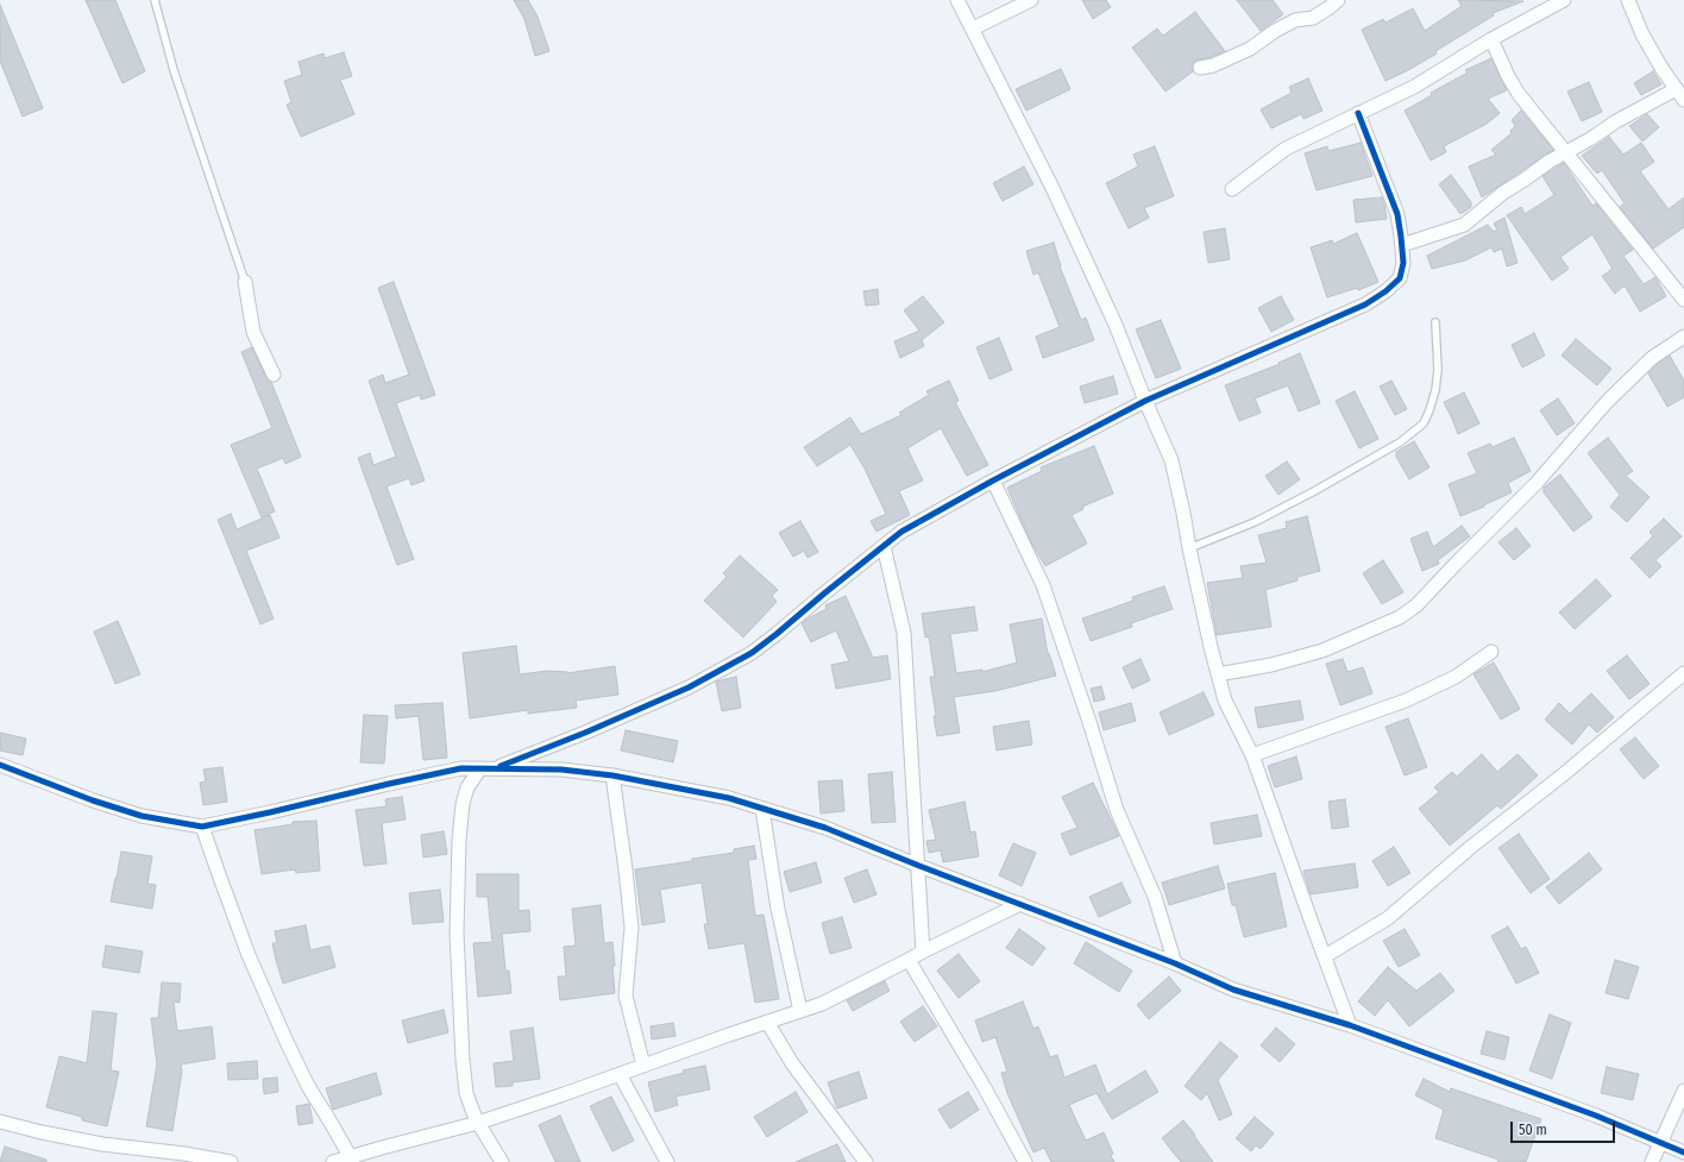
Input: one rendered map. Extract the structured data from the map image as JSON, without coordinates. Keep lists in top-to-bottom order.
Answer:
{
  "scale_bar": "50 m"
}
